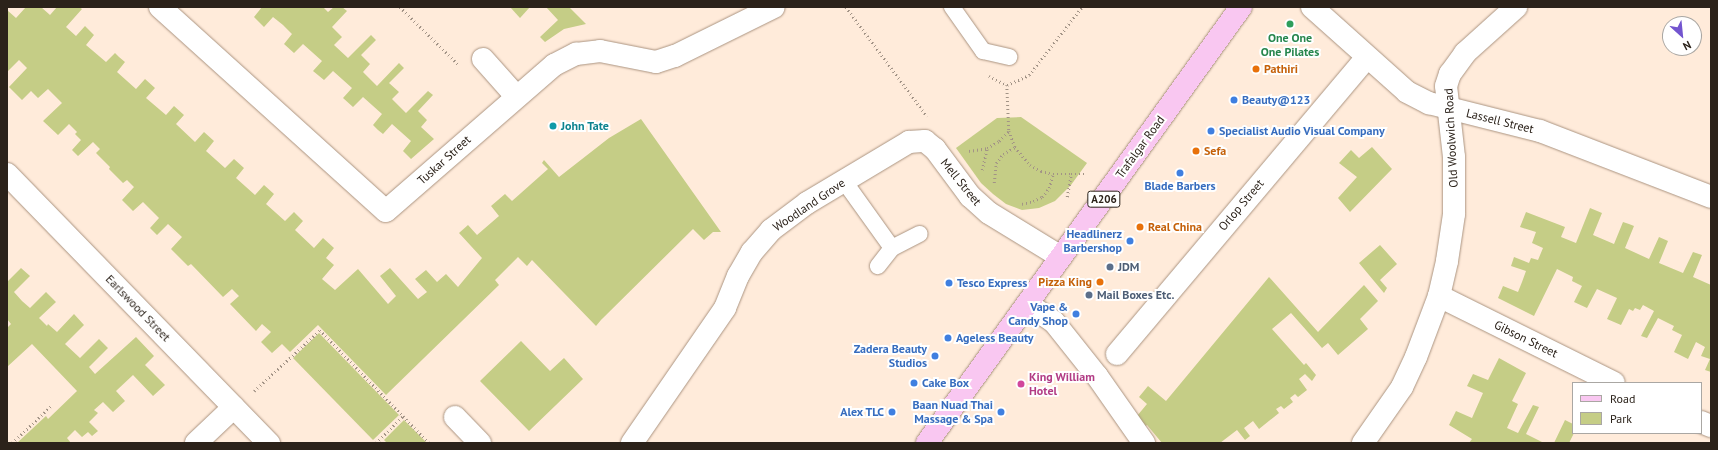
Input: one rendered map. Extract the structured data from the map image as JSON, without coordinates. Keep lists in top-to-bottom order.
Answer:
{
  "streets": {
    "main road": ["Trafalgar Road", "A206"],
    "street": [
      "Lassell Street",
      "Old Woolwich Road",
      "Tuskar Street",
      "Mell Street",
      "Woodland Grove",
      "Orlop Street",
      "Earlswood Street",
      "Gibson Street"
    ]
  },
  "crossings": [
    ["Lassell Street", "Old Woolwich Road"],
    ["Lassell Street", "Orlop Street"],
    ["Old Woolwich Road", "Gibson Street"],
    ["Trafalgar Road", "Mell Street"],
    ["Mell Street", "Woodland Grove"]
  ],
  "places": [
    "One One One Pilates",
    "Pathiri",
    "Beauty@123",
    "John Tate",
    "Specialist Audio Visual Company",
    "Sefa",
    "Blade Barbers",
    "Real China",
    "Headlinerz Barbershop",
    "JDM",
    "Pizza King",
    "Tesco Express",
    "Mail Boxes Etc.",
    "Vape & Candy Shop",
    "Ageless Beauty",
    "Zadera Beauty Studios",
    "Cake Box",
    "King William Hotel",
    "Alex TLC",
    "Baan Nuad Thai Massage & Spa"
  ],
  "legend": ["Road", "Park"],
  "north": "bottom right"
}
